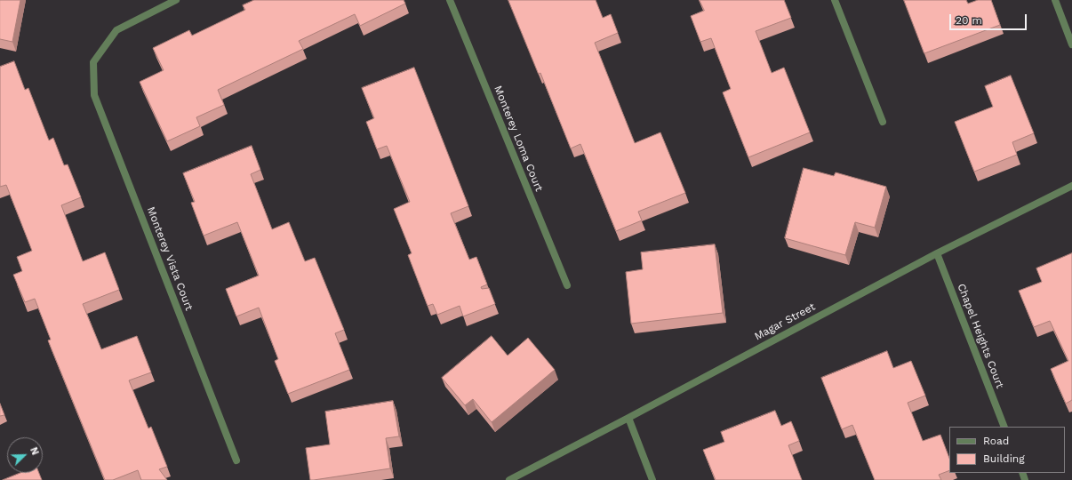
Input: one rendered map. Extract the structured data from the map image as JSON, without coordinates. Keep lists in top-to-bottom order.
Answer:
{
  "streets": {
    "street": [
      "Monterey Loma Court",
      "Monterey Vista Court",
      "Magar Street",
      "Chapel Heights Court"
    ]
  },
  "crossings": [
    ["Magar Street", "Chapel Heights Court"]
  ],
  "legend": ["Road", "Building"],
  "scale_bar": "20 m",
  "north": "top right"
}
